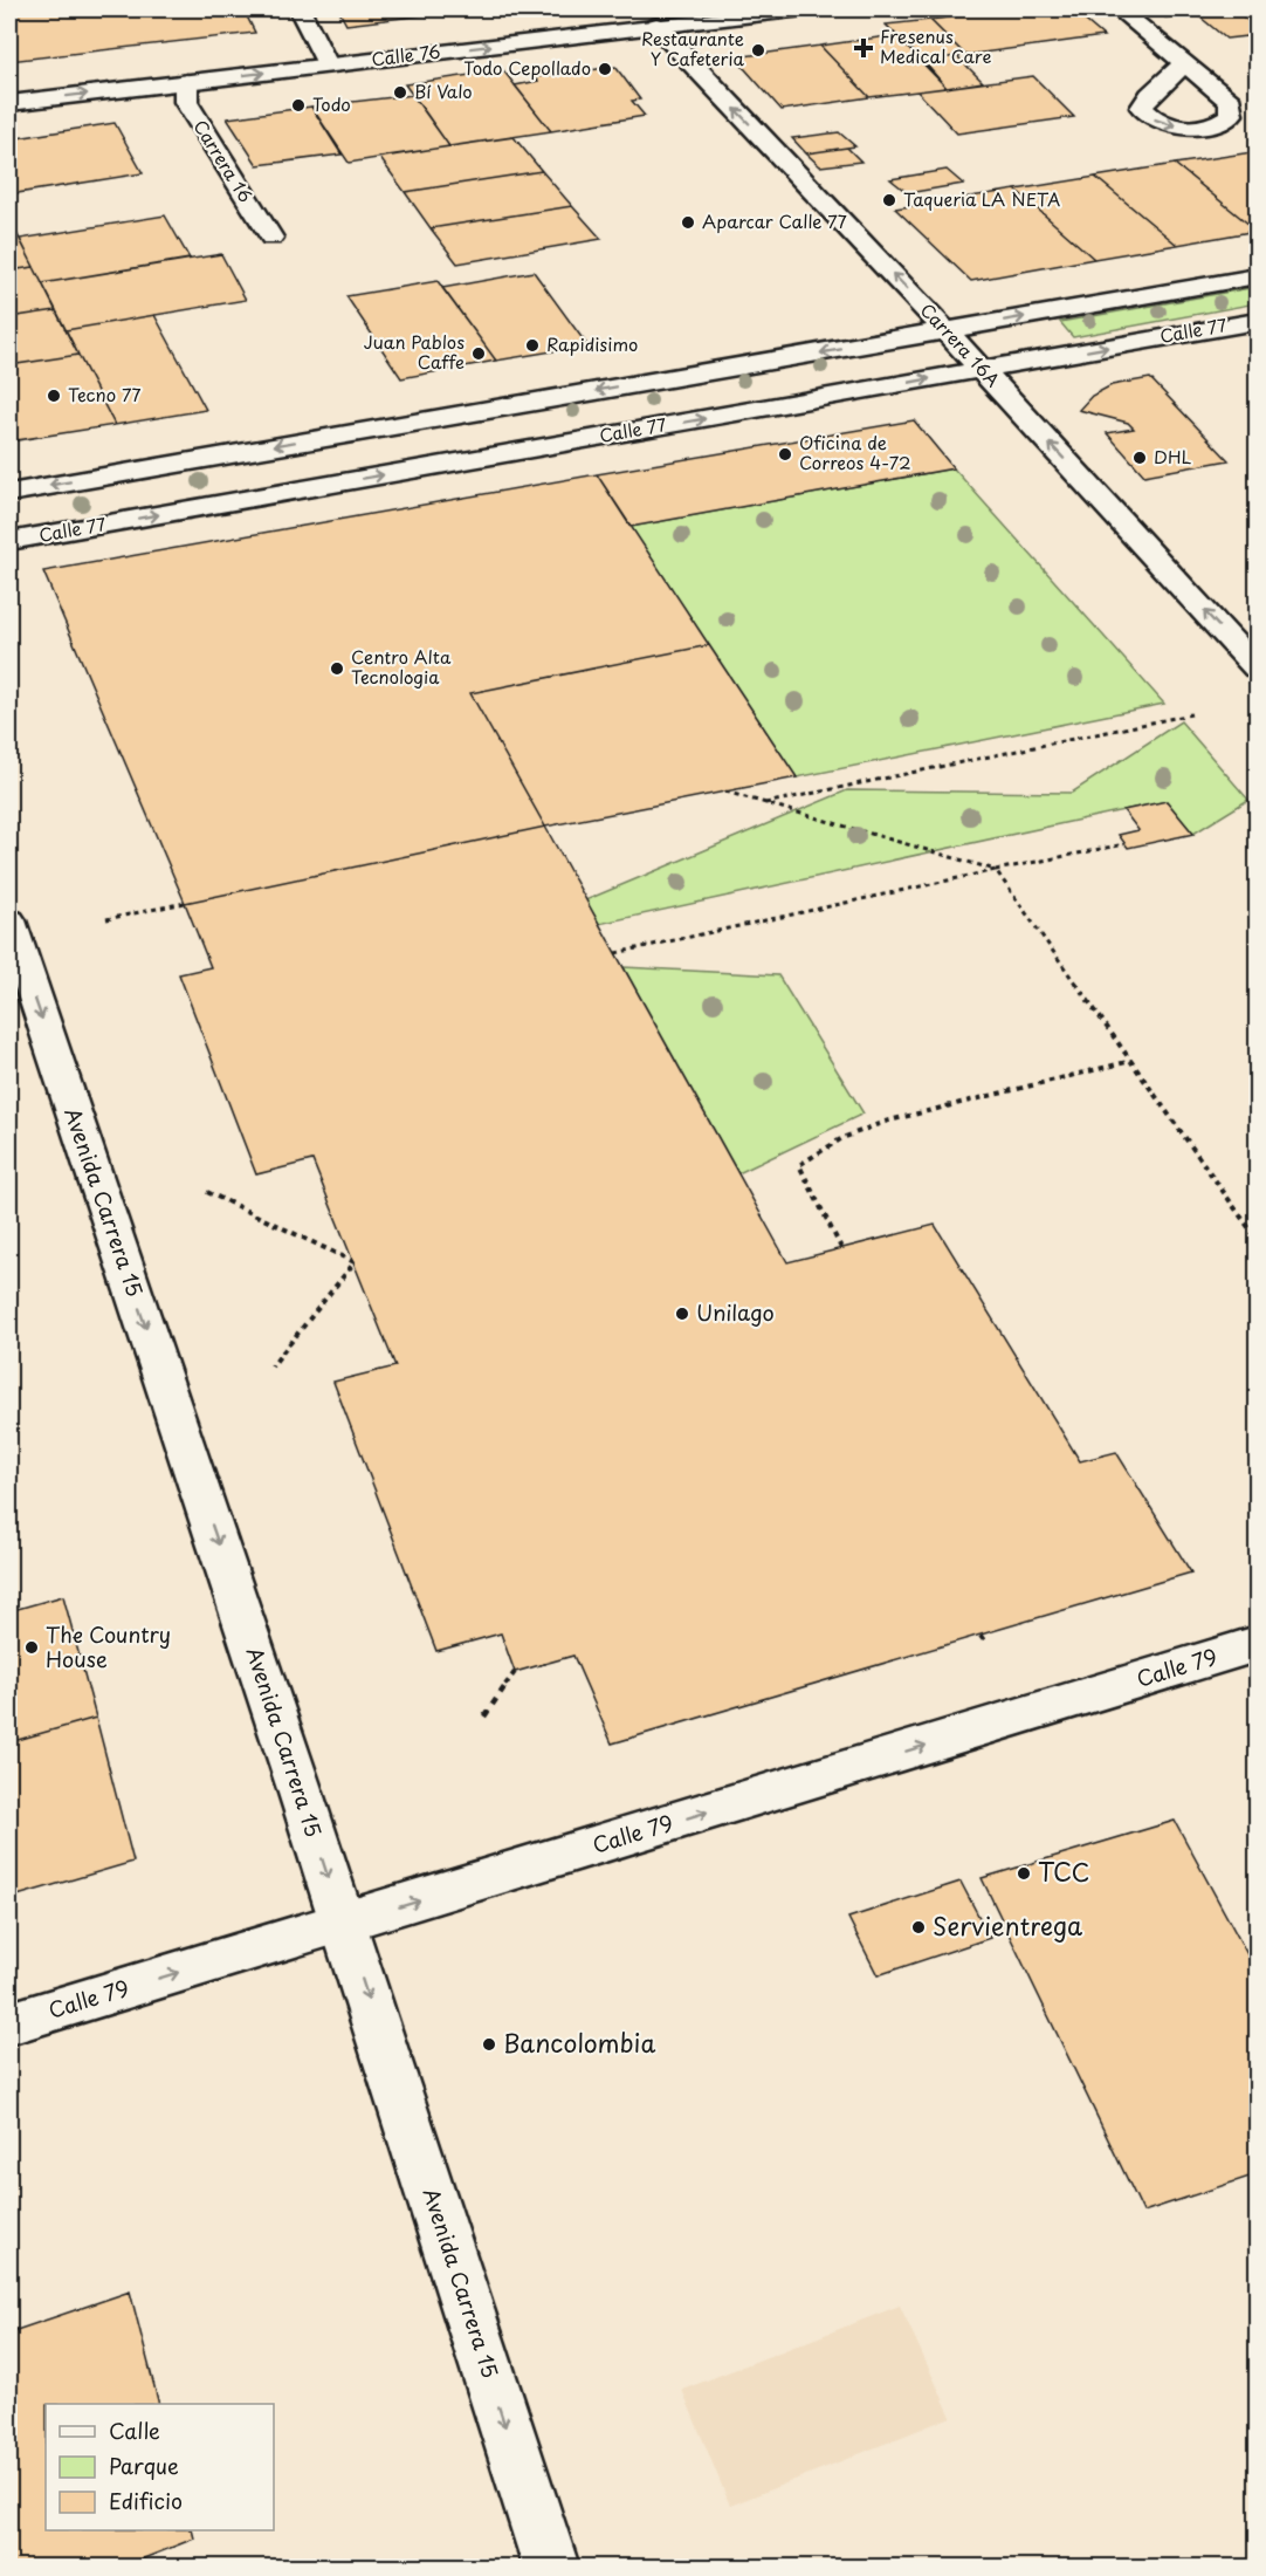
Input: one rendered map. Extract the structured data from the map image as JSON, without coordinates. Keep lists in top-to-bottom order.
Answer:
{
  "streets": {
    "street": [
      "Calle 76",
      "Carrera 16",
      "Calle 77",
      "Carrera 16A",
      "Avenida Carrera 15",
      "Calle 79"
    ]
  },
  "crossings": [
    ["Calle 76", "Carrera 16"],
    ["Calle 76", "Carrera 16A"],
    ["Calle 77", "Carrera 16A"],
    ["Avenida Carrera 15", "Calle 79"]
  ],
  "one_way": [
    "Calle 76",
    "Carrera 16A",
    "Avenida Carrera 15",
    "Calle 79"
  ],
  "places": {
    "health": ["Fresenus Medical Care"],
    "other": [
      "Restaurante Y Cafeteria",
      "Todo Cepollado",
      "Bí Valo",
      "Todo",
      "Taqueria LA NETA",
      "Aparcar Calle 77",
      "Rapidisimo",
      "Juan Pablos Caffe",
      "Tecno 77",
      "Oficina de Correos 4-72",
      "DHL",
      "Centro Alta Tecnologia",
      "Unilago",
      "The Country House",
      "TCC",
      "Servientrega",
      "Bancolombia"
    ]
  },
  "legend": ["Calle", "Parque", "Edificio"]
}
